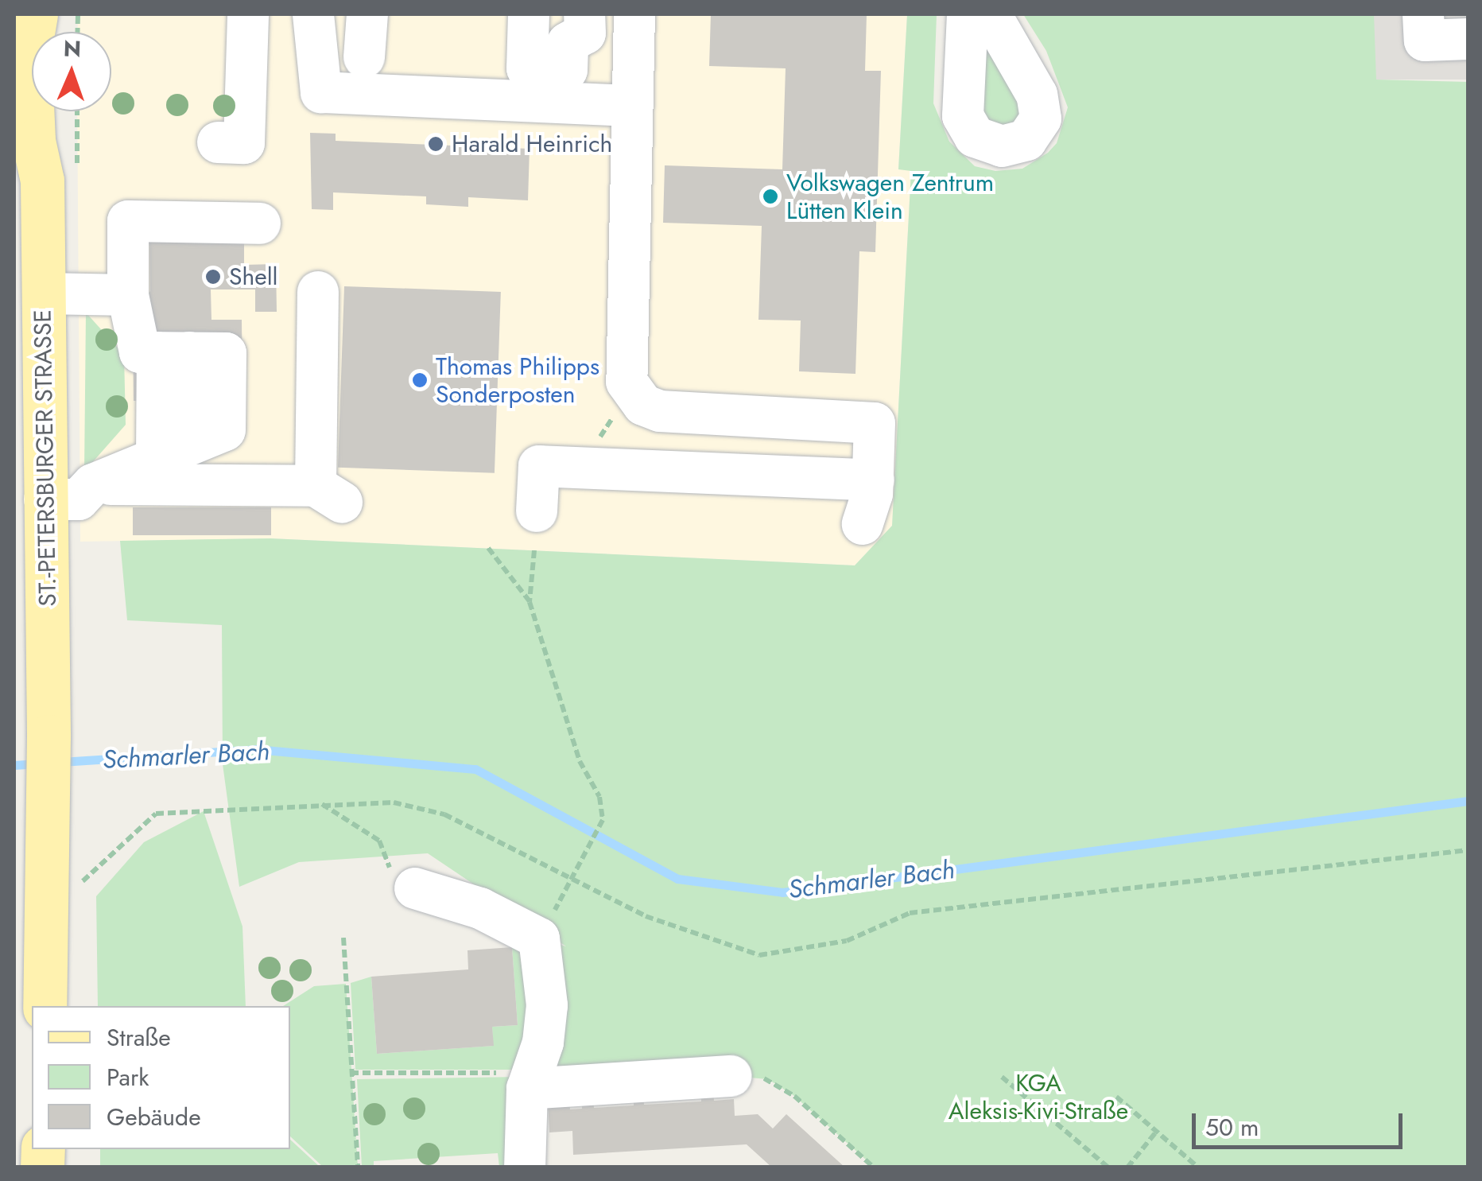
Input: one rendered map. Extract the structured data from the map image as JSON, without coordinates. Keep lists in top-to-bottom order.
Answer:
{
  "streets": {
    "main road": ["ST.-PETERSBURGER STRASSE"]
  },
  "water": ["Schmarler Bach"],
  "parks": ["KGA Aleksis-Kivi-Straße"],
  "places": [
    "Harald Heinrich",
    "Volkswagen Zentrum Lütten Klein",
    "Shell",
    "Thomas Philipps Sonderposten"
  ],
  "legend": ["Straße", "Park", "Gebäude"],
  "scale_bar": "50 m",
  "north": "top"
}
